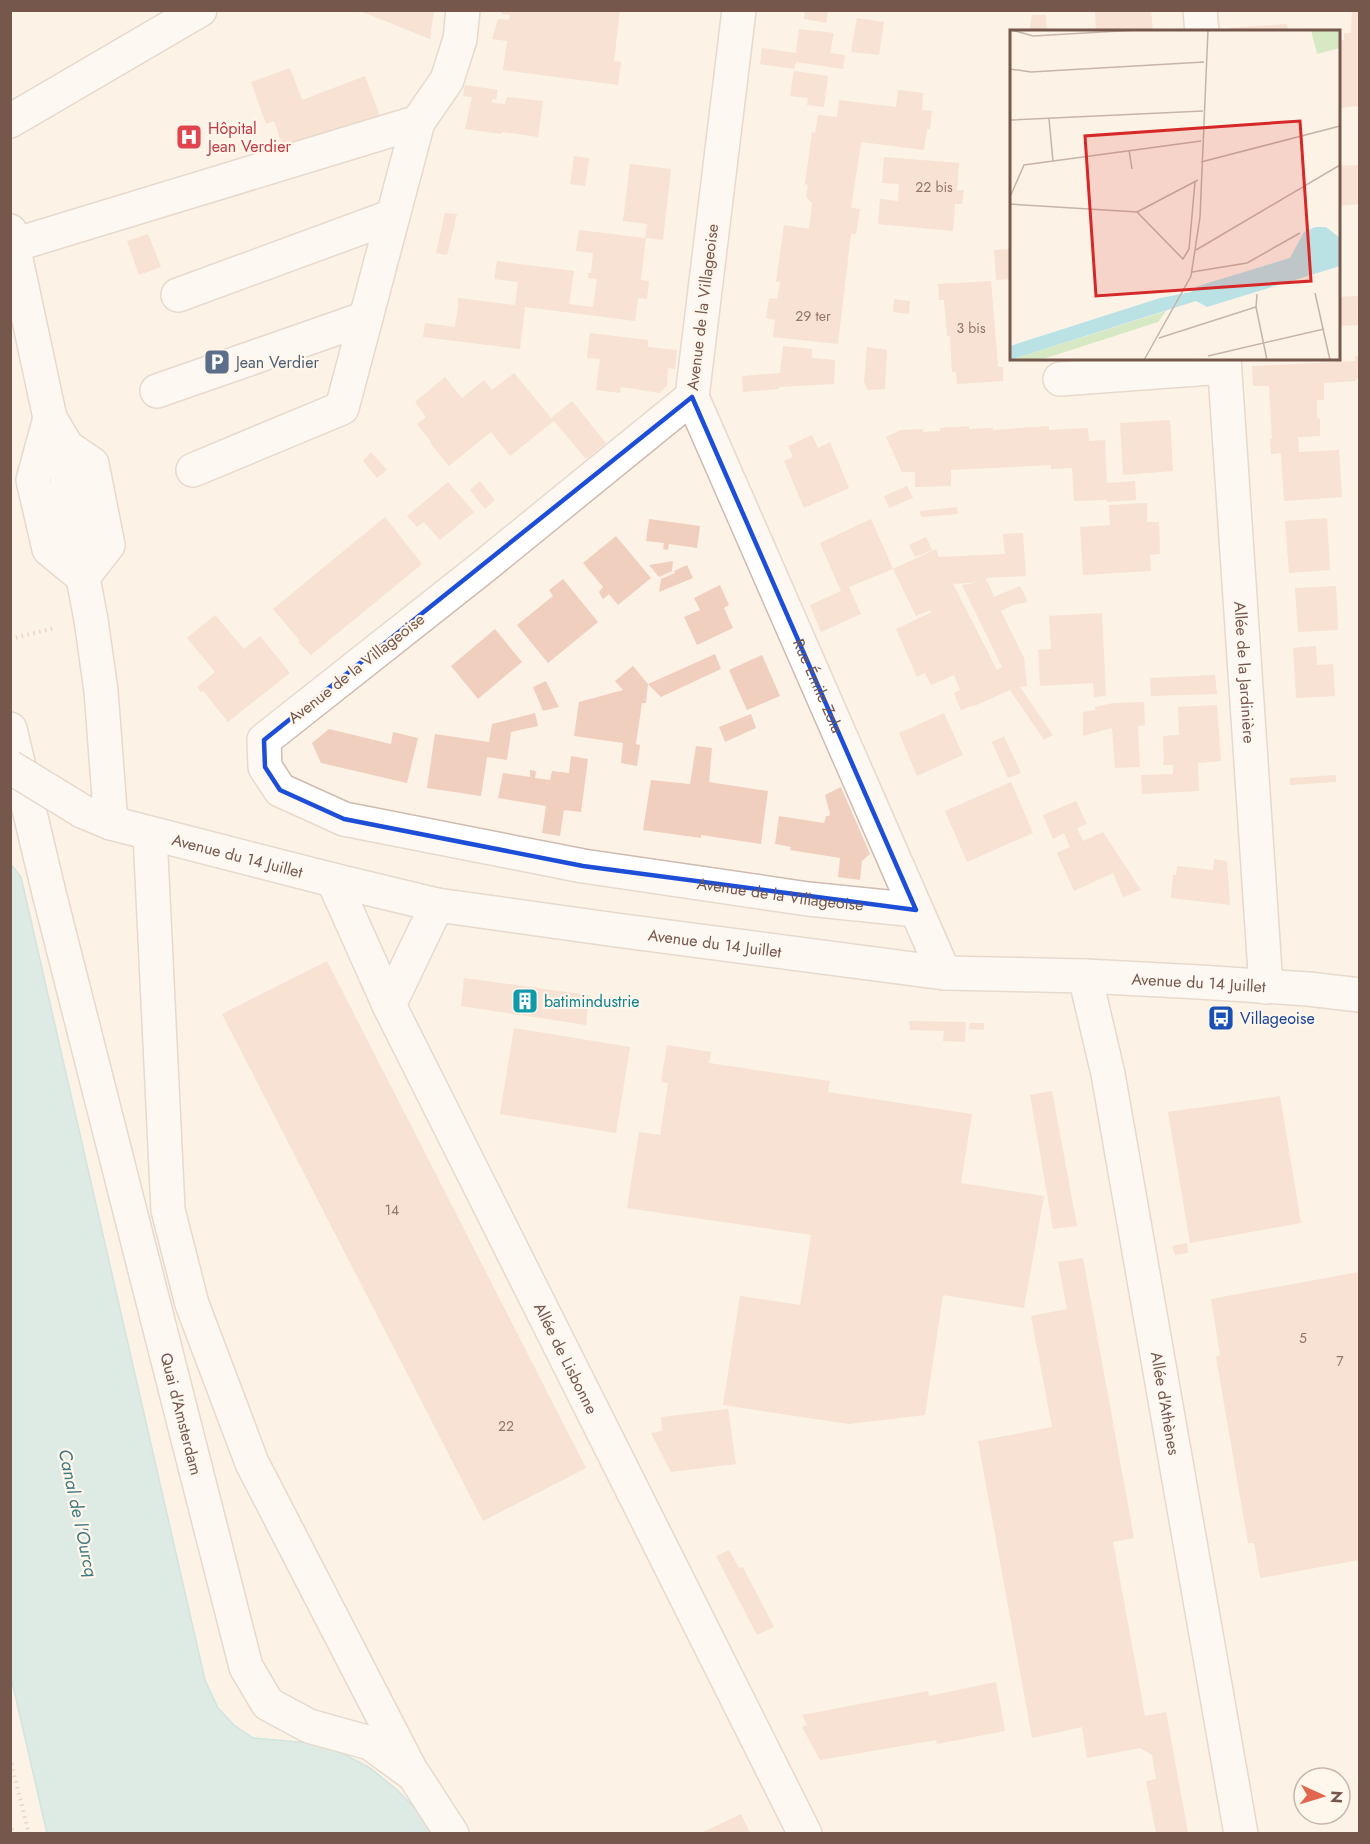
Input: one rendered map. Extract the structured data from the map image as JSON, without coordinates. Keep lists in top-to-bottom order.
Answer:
{
  "streets": {
    "street": [
      "Avenue de la Villageoise",
      "Allée de la Jardinière",
      "Rue Émile Zola",
      "Avenue du 14 Juillet",
      "Allée de Lisbonne",
      "Allée d'Athènes",
      "Quai d'Amsterdam"
    ]
  },
  "crossings": [
    ["Avenue de la Villageoise", "Rue Émile Zola"],
    ["Allée de la Jardinière", "Avenue du 14 Juillet"],
    ["Rue Émile Zola", "Avenue du 14 Juillet"],
    ["Avenue du 14 Juillet", "Allée de Lisbonne"],
    ["Avenue du 14 Juillet", "Allée d'Athènes"]
  ],
  "water": ["Canal de l'Ourcq"],
  "places": {
    "hospital": ["Hôpital Jean Verdier"],
    "parking": ["Jean Verdier"],
    "building": ["batimindustrie"],
    "bus stop": ["Villageoise"]
  },
  "house_numbers": [
    "22 bis",
    "29 ter",
    "3 bis",
    "14",
    "5",
    "7",
    "22"
  ],
  "north": "right"
}
